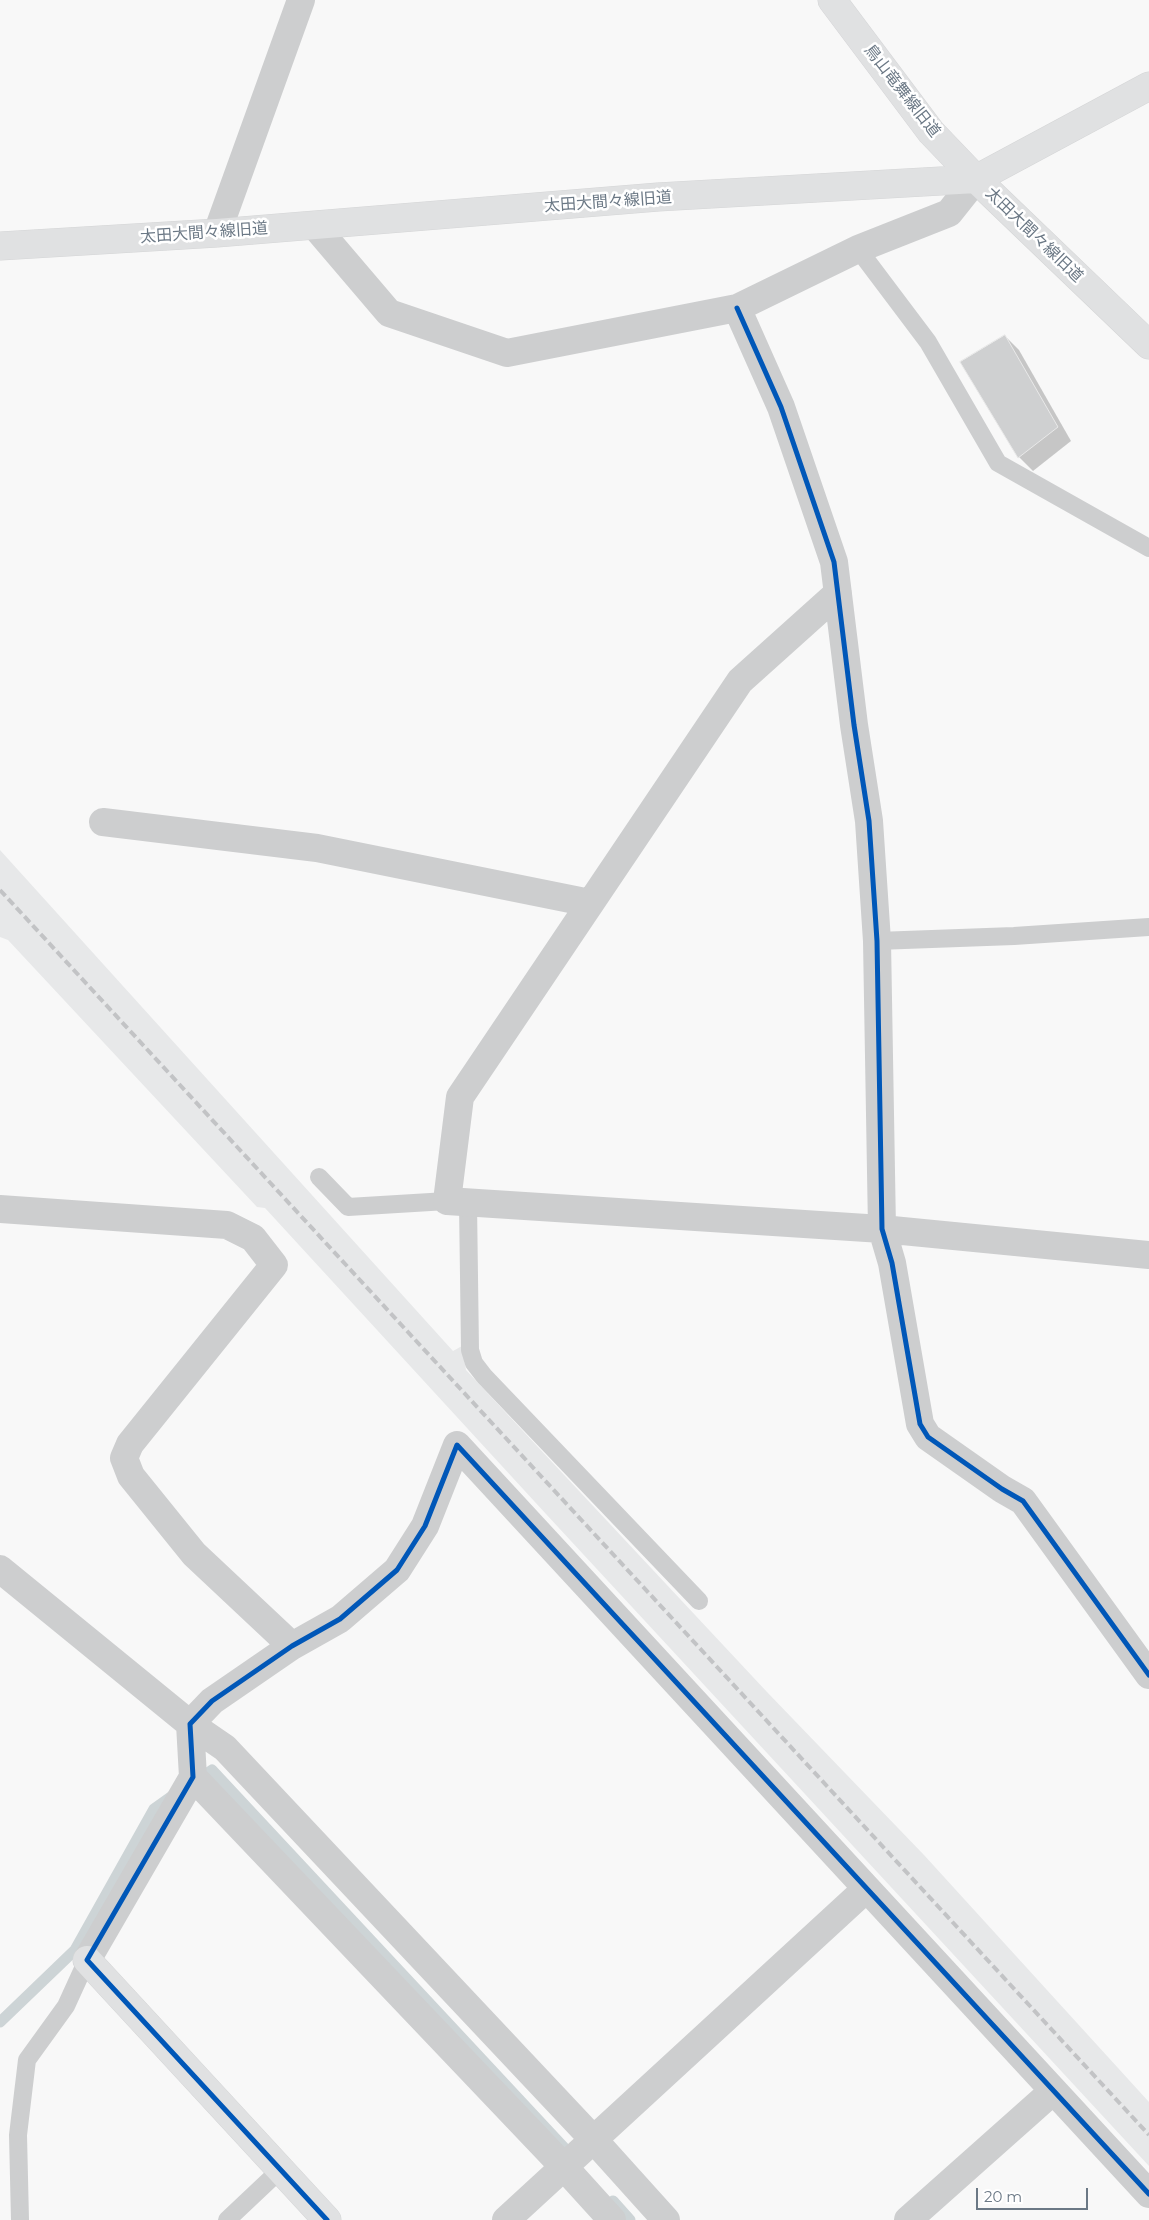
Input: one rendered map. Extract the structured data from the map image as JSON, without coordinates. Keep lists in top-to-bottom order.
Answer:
{
  "streets": {
    "street": ["鳥山竜舞線旧道", "太田大間々線旧道"]
  },
  "crossings": [
    ["鳥山竜舞線旧道", "太田大間々線旧道"]
  ],
  "scale_bar": "20 m"
}
